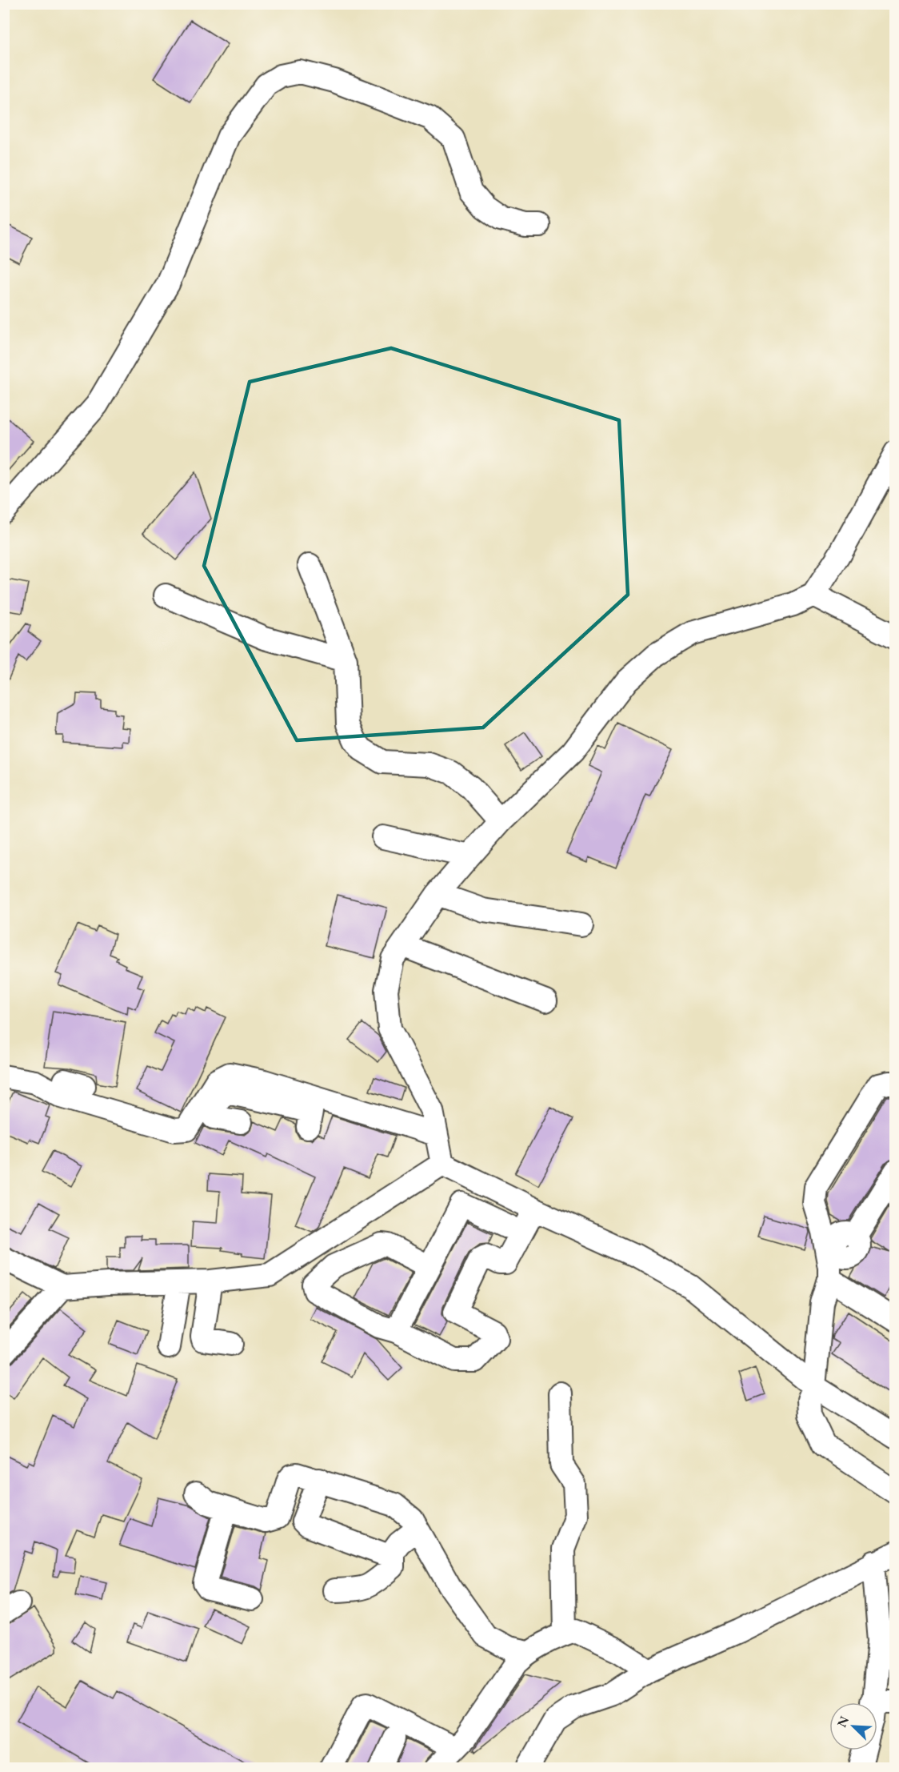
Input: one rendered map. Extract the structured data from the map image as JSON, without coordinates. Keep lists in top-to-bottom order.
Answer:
{
  "north": "top left"
}
